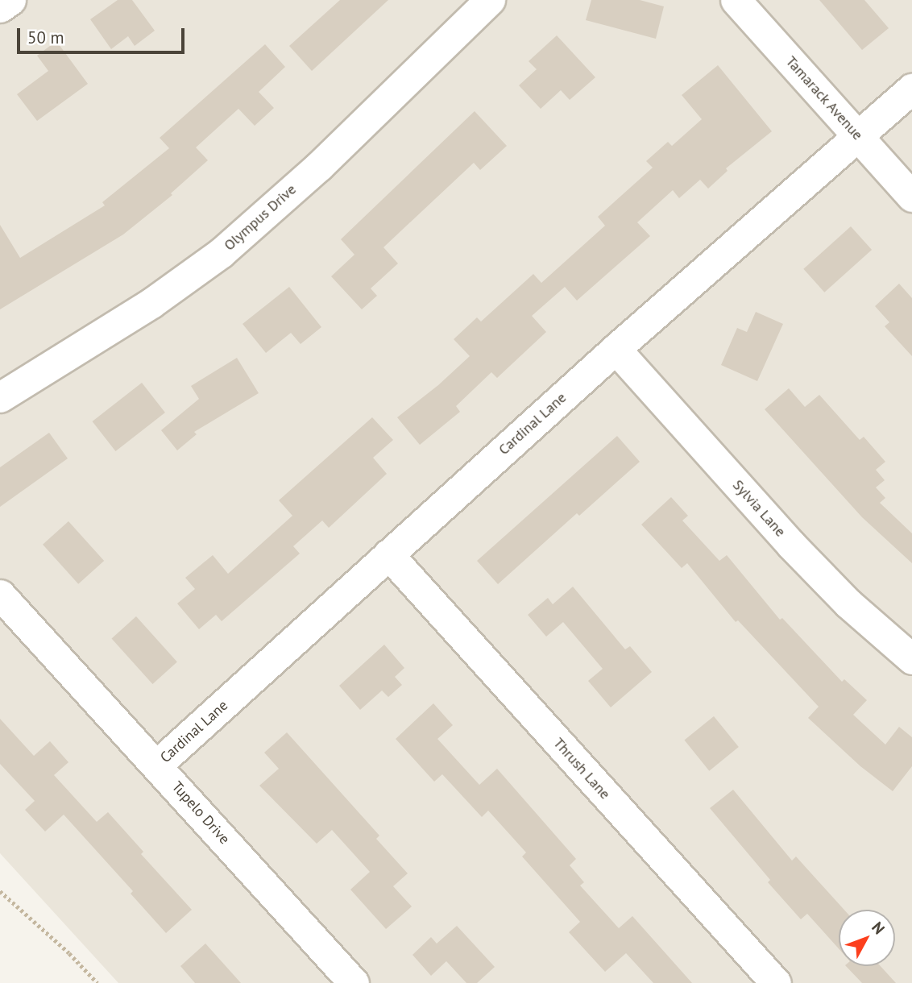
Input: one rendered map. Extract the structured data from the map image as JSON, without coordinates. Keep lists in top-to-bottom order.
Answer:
{
  "streets": {
    "street": [
      "Tamarack Avenue",
      "Olympus Drive",
      "Cardinal Lane",
      "Sylvia Lane",
      "Thrush Lane",
      "Tupelo Drive"
    ]
  },
  "crossings": [
    ["Tamarack Avenue", "Cardinal Lane"],
    ["Cardinal Lane", "Sylvia Lane"],
    ["Cardinal Lane", "Thrush Lane"],
    ["Cardinal Lane", "Tupelo Drive"]
  ],
  "scale_bar": "50 m",
  "north": "top right"
}
